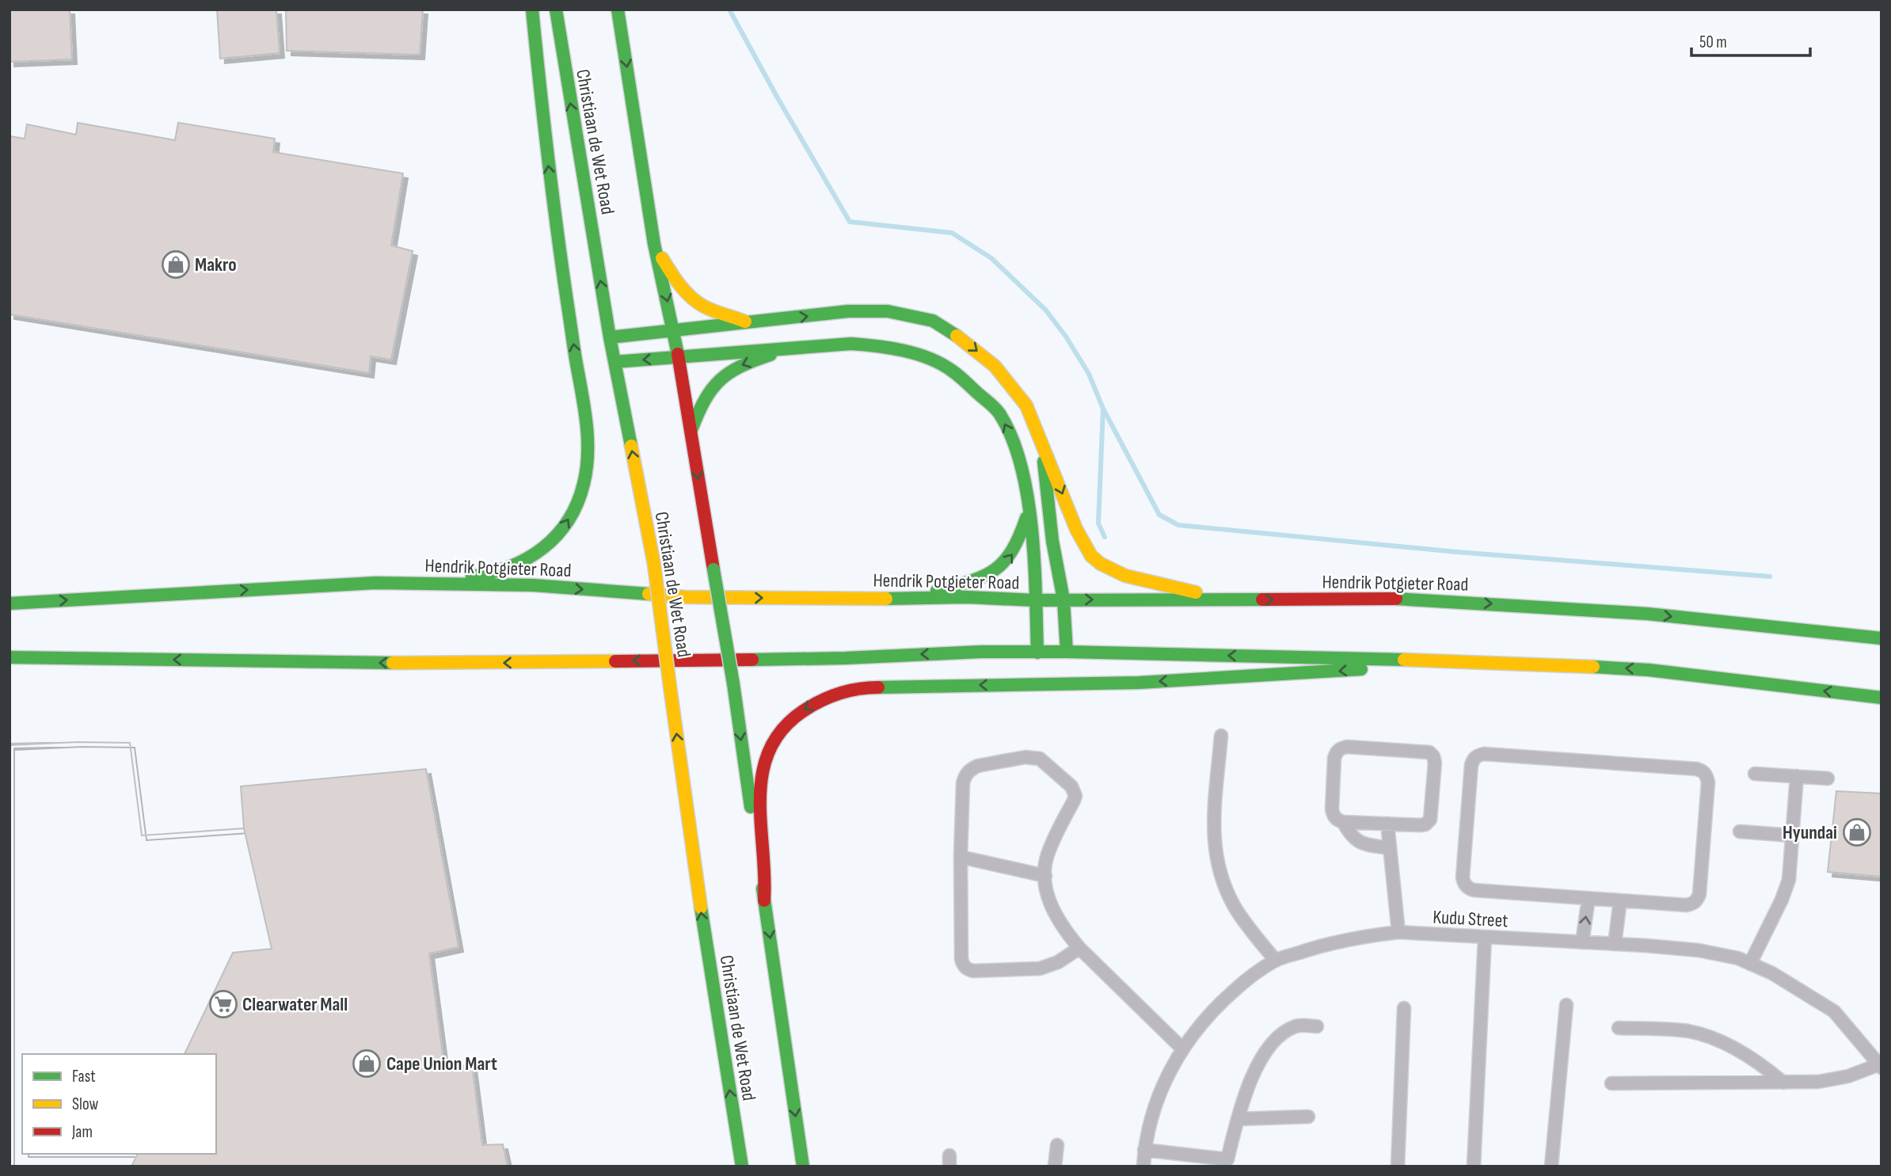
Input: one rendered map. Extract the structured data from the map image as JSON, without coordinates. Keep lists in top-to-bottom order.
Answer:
{
  "streets": {
    "main road": ["Christiaan de Wet Road", "Hendrik Potgieter Road"],
    "street": ["Kudu Street"]
  },
  "places": {
    "shop": ["Makro", "Hyundai", "Cape Union Mart"],
    "supermarket": ["Clearwater Mall"]
  },
  "legend": ["Fast", "Slow", "Jam"],
  "scale_bar": "50 m"
}
